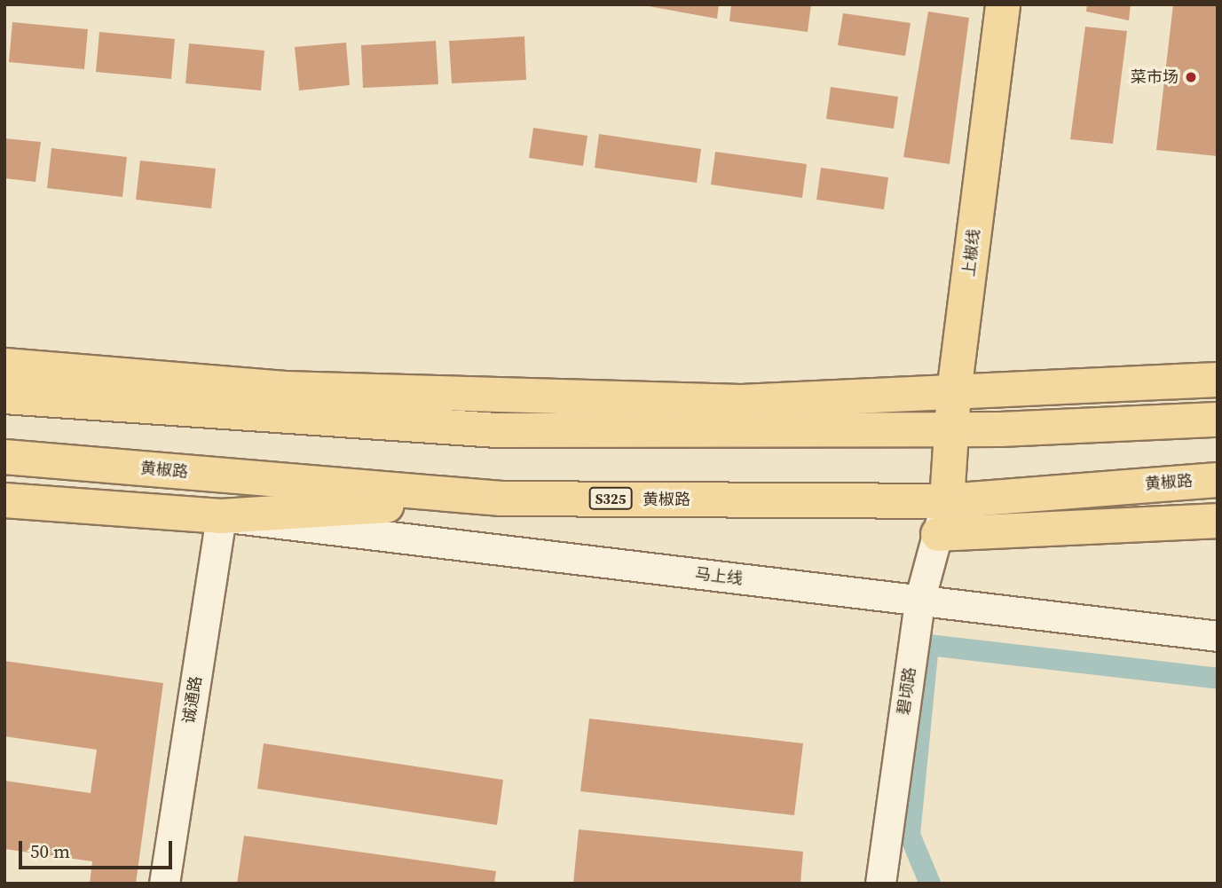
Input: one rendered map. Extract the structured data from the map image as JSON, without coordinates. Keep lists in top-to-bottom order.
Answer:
{
  "streets": {
    "main road": ["上椒线", "黄椒路", "S325"],
    "street": ["马上线", "碧顷路", "诚通路"]
  },
  "crossings": [
    ["上椒线", "黄椒路"],
    ["上椒线", "碧顷路"],
    ["黄椒路", "碧顷路"],
    ["马上线", "碧顷路"],
    ["马上线", "诚通路"]
  ],
  "places": ["菜市场"],
  "scale_bar": "50 m"
}
